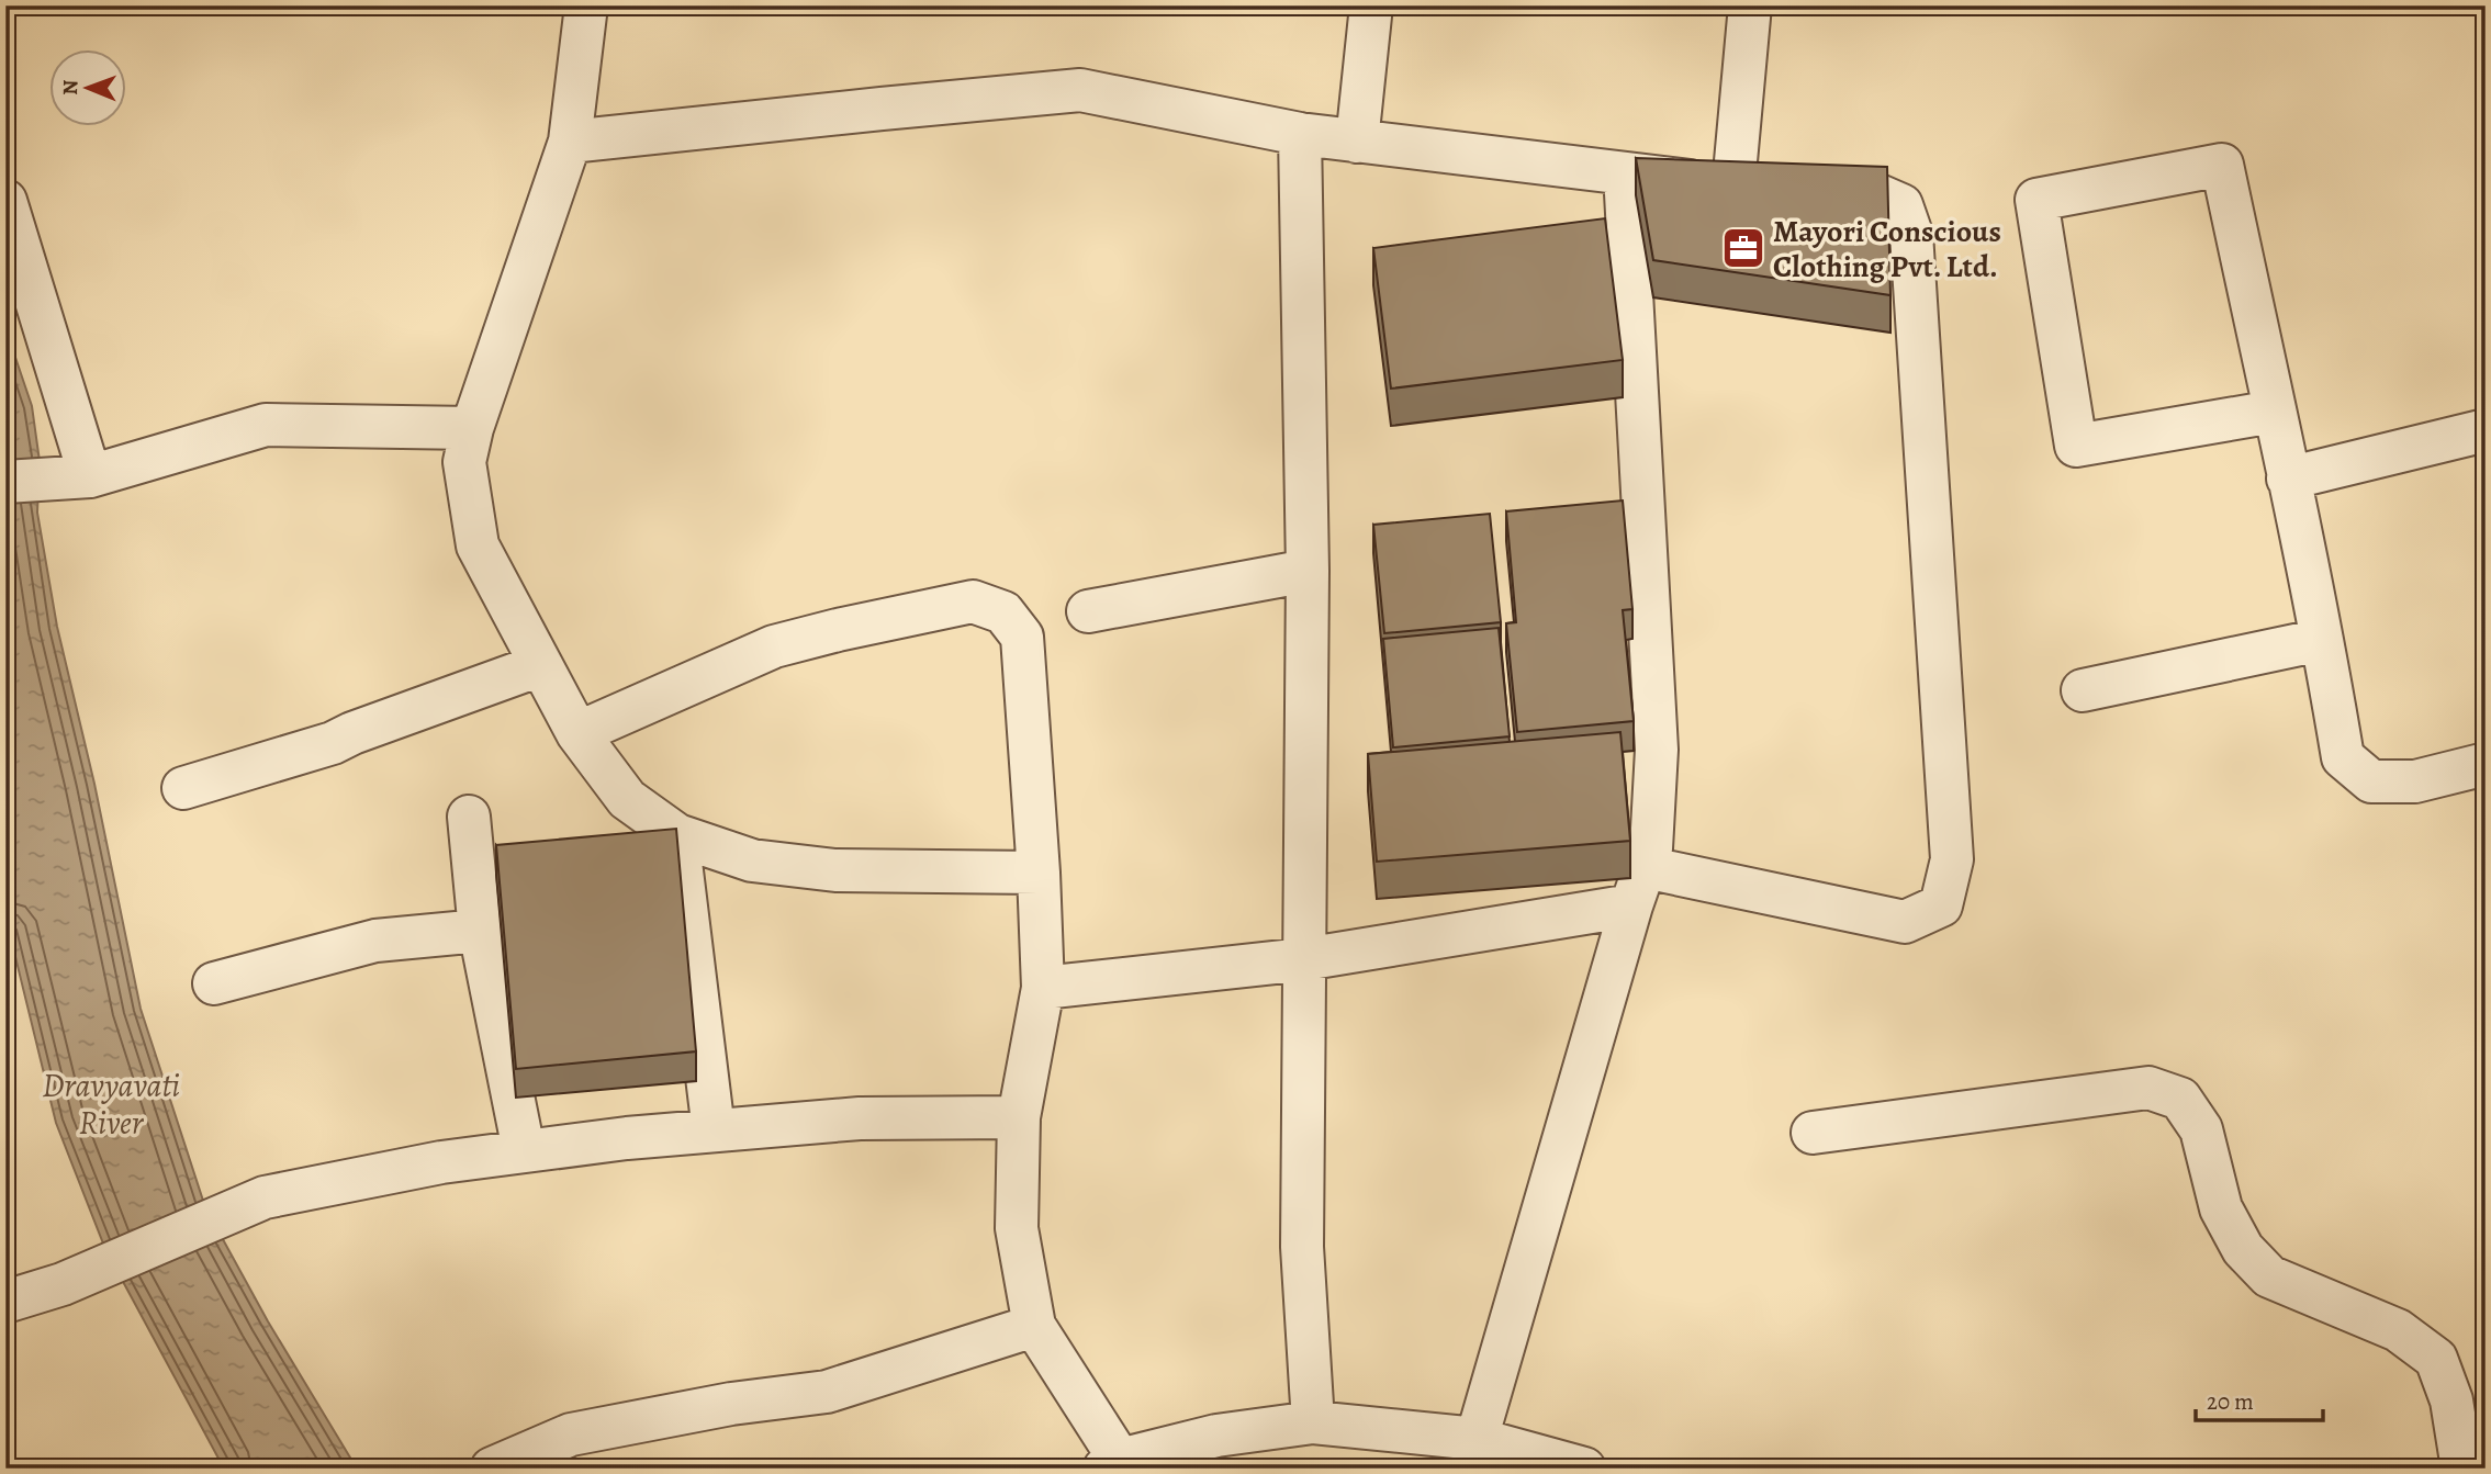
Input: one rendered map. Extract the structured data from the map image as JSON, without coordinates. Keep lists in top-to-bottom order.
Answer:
{
  "water": ["Dravyavati River"],
  "places": {
    "office": ["Mayori Conscious Clothing Pvt. Ltd."]
  },
  "scale_bar": "20 m",
  "north": "left"
}
